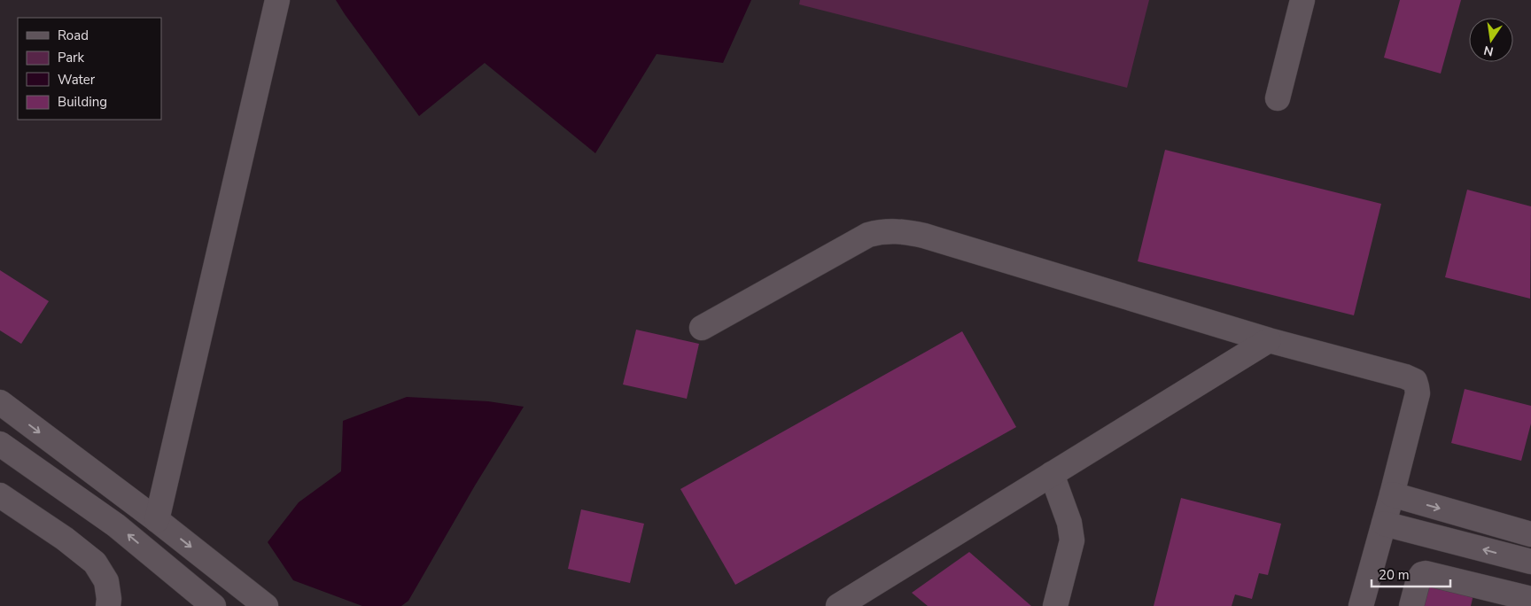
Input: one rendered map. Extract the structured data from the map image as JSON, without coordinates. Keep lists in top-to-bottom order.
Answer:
{
  "legend": [
    "Road",
    "Park",
    "Water",
    "Building"
  ],
  "scale_bar": "20 m",
  "north": "bottom"
}
